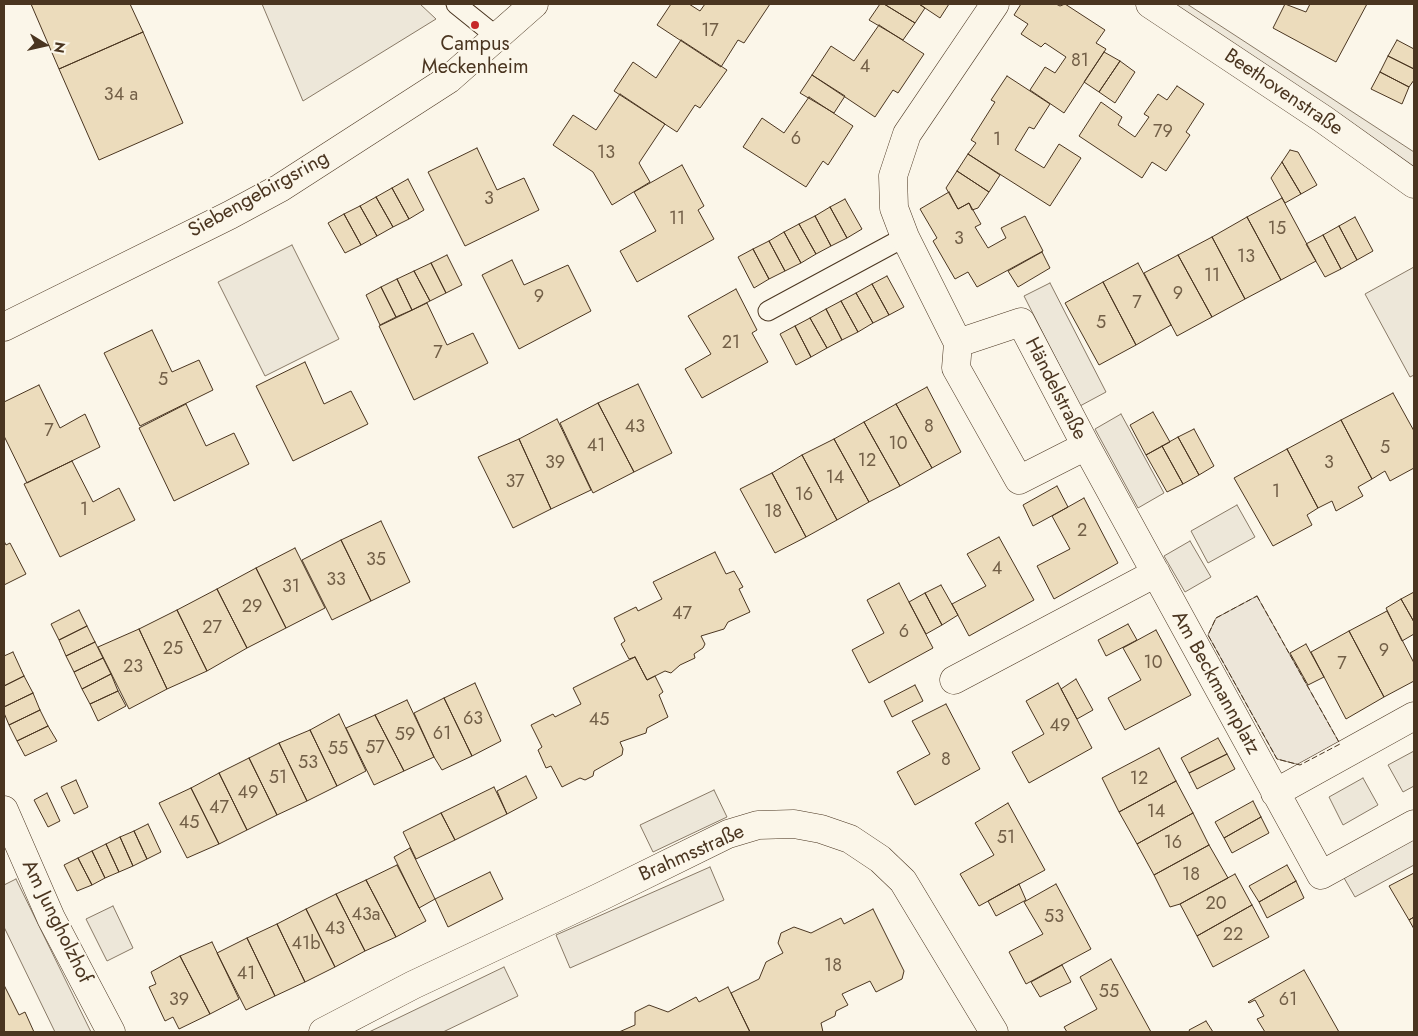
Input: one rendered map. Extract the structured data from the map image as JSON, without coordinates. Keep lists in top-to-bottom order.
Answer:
{
  "streets": {
    "street": [
      "Beethovenstraße",
      "Siebengebirgsring",
      "Händelstraße",
      "Am Beckmannplatz",
      "Brahmsstraße",
      "Am Jungholzhof"
    ]
  },
  "crossings": [
    ["Händelstraße", "Am Beckmannplatz"]
  ],
  "places": ["Campus Meckenheim"],
  "house_numbers": [
    "17",
    "81",
    "4",
    "34 a",
    "79",
    "6",
    "1",
    "13",
    "3",
    "11",
    "15",
    "3",
    "13",
    "11",
    "9",
    "9",
    "7",
    "5",
    "21",
    "7",
    "5",
    "43",
    "8",
    "7",
    "10",
    "41",
    "5",
    "12",
    "39",
    "3",
    "14",
    "37",
    "1",
    "16",
    "1",
    "18",
    "2",
    "35",
    "4",
    "33",
    "31",
    "29",
    "47",
    "27",
    "6",
    "25",
    "9",
    "10",
    "7",
    "23",
    "63",
    "45",
    "49",
    "61",
    "59",
    "57",
    "55",
    "8",
    "53",
    "51",
    "12",
    "49",
    "47",
    "14",
    "45",
    "51",
    "16",
    "18",
    "20",
    "43a",
    "53",
    "43",
    "22",
    "41b",
    "18",
    "41",
    "55",
    "39",
    "61"
  ],
  "north": "right"
}
